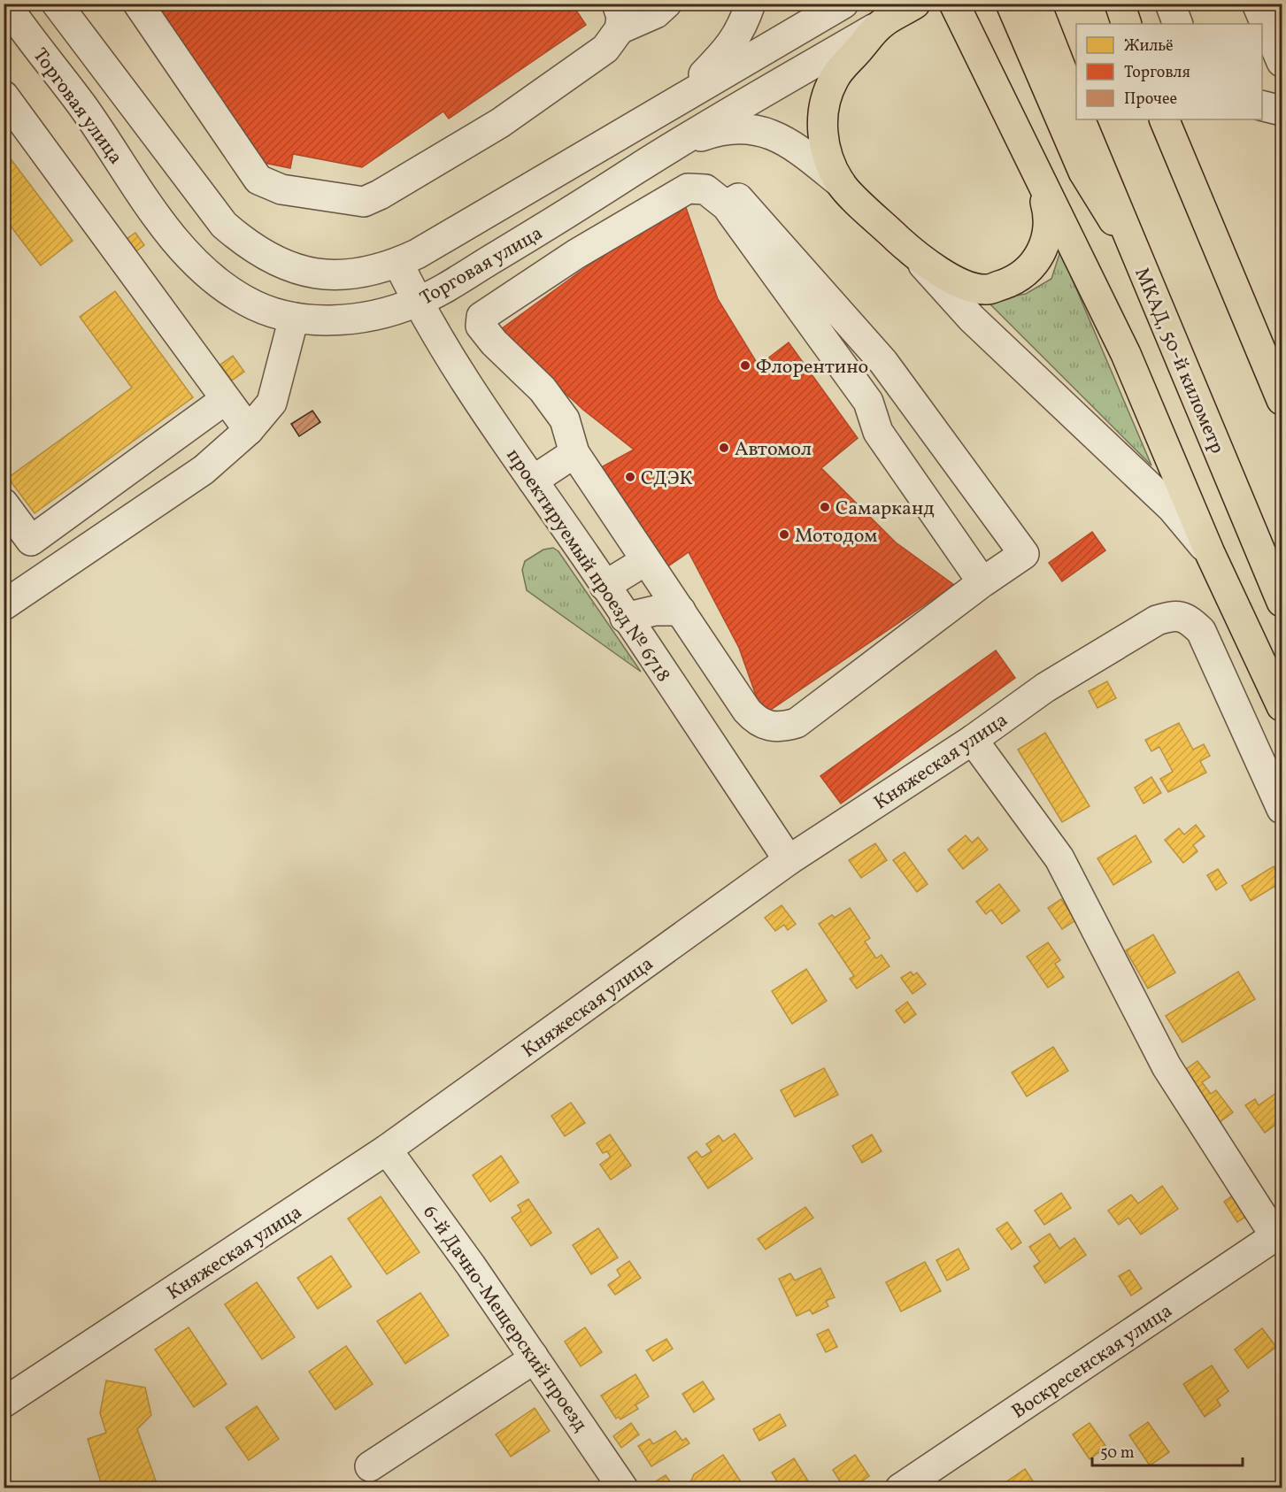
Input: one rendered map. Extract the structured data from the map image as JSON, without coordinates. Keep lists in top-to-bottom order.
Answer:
{
  "streets": {
    "main road": ["Торговая улица", "МКАД, 50-й километр"],
    "street": [
      "проектируемый проезд № 6718",
      "Княжеская улица",
      "6-й Дачно-Мещерский проезд",
      "Воскресенская улица"
    ]
  },
  "crossings": [
    ["Торговая улица", "проектируемый проезд № 6718"],
    ["проектируемый проезд № 6718", "Княжеская улица"],
    ["Княжеская улица", "6-й Дачно-Мещерский проезд"]
  ],
  "places": [
    "Флорентино",
    "Автомол",
    "СДЭК",
    "Самарканд",
    "Мотодом"
  ],
  "legend": ["Жильё", "Торговля", "Прочее"],
  "scale_bar": "50 m"
}
